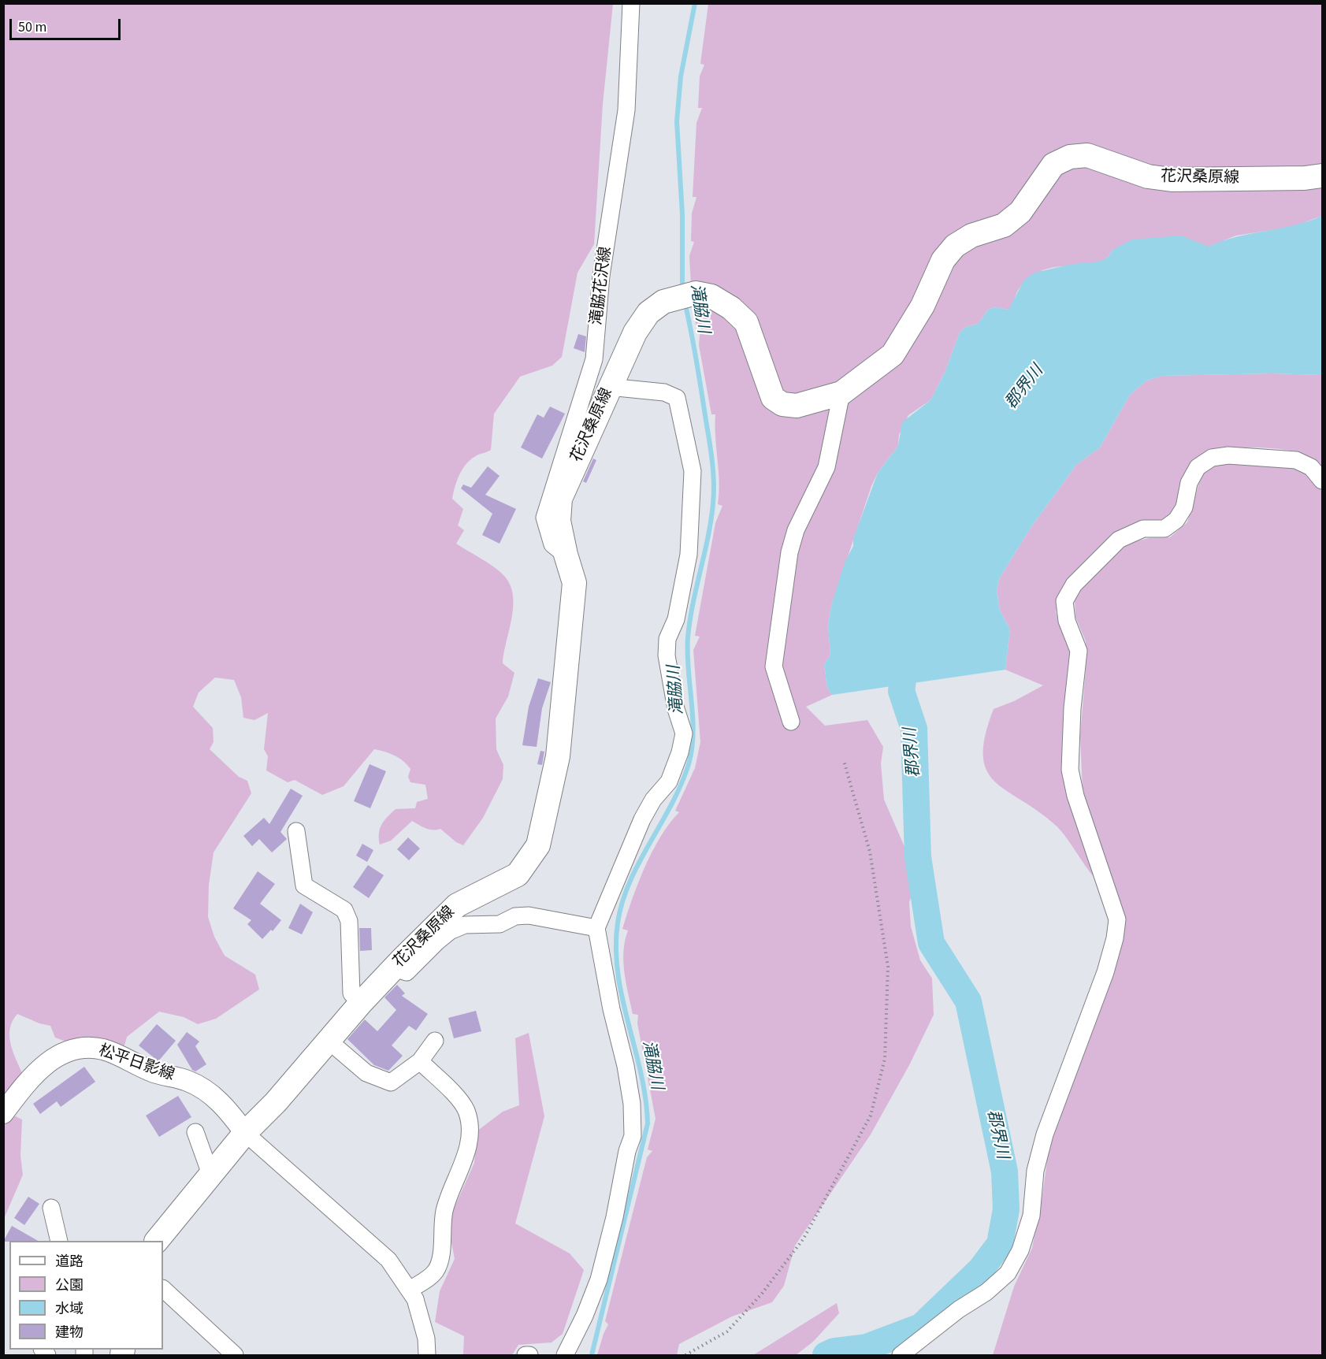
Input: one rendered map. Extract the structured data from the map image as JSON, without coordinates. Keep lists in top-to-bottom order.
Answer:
{
  "streets": {
    "main road": ["花沢桑原線"],
    "street": ["滝脇花沢線", "松平日影線"]
  },
  "crossings": [
    ["花沢桑原線", "滝脇花沢線"],
    ["花沢桑原線", "松平日影線"]
  ],
  "water": ["滝脇川", "郡界川"],
  "legend": [
    "道路",
    "公園",
    "水域",
    "建物"
  ],
  "scale_bar": "50 m"
}
